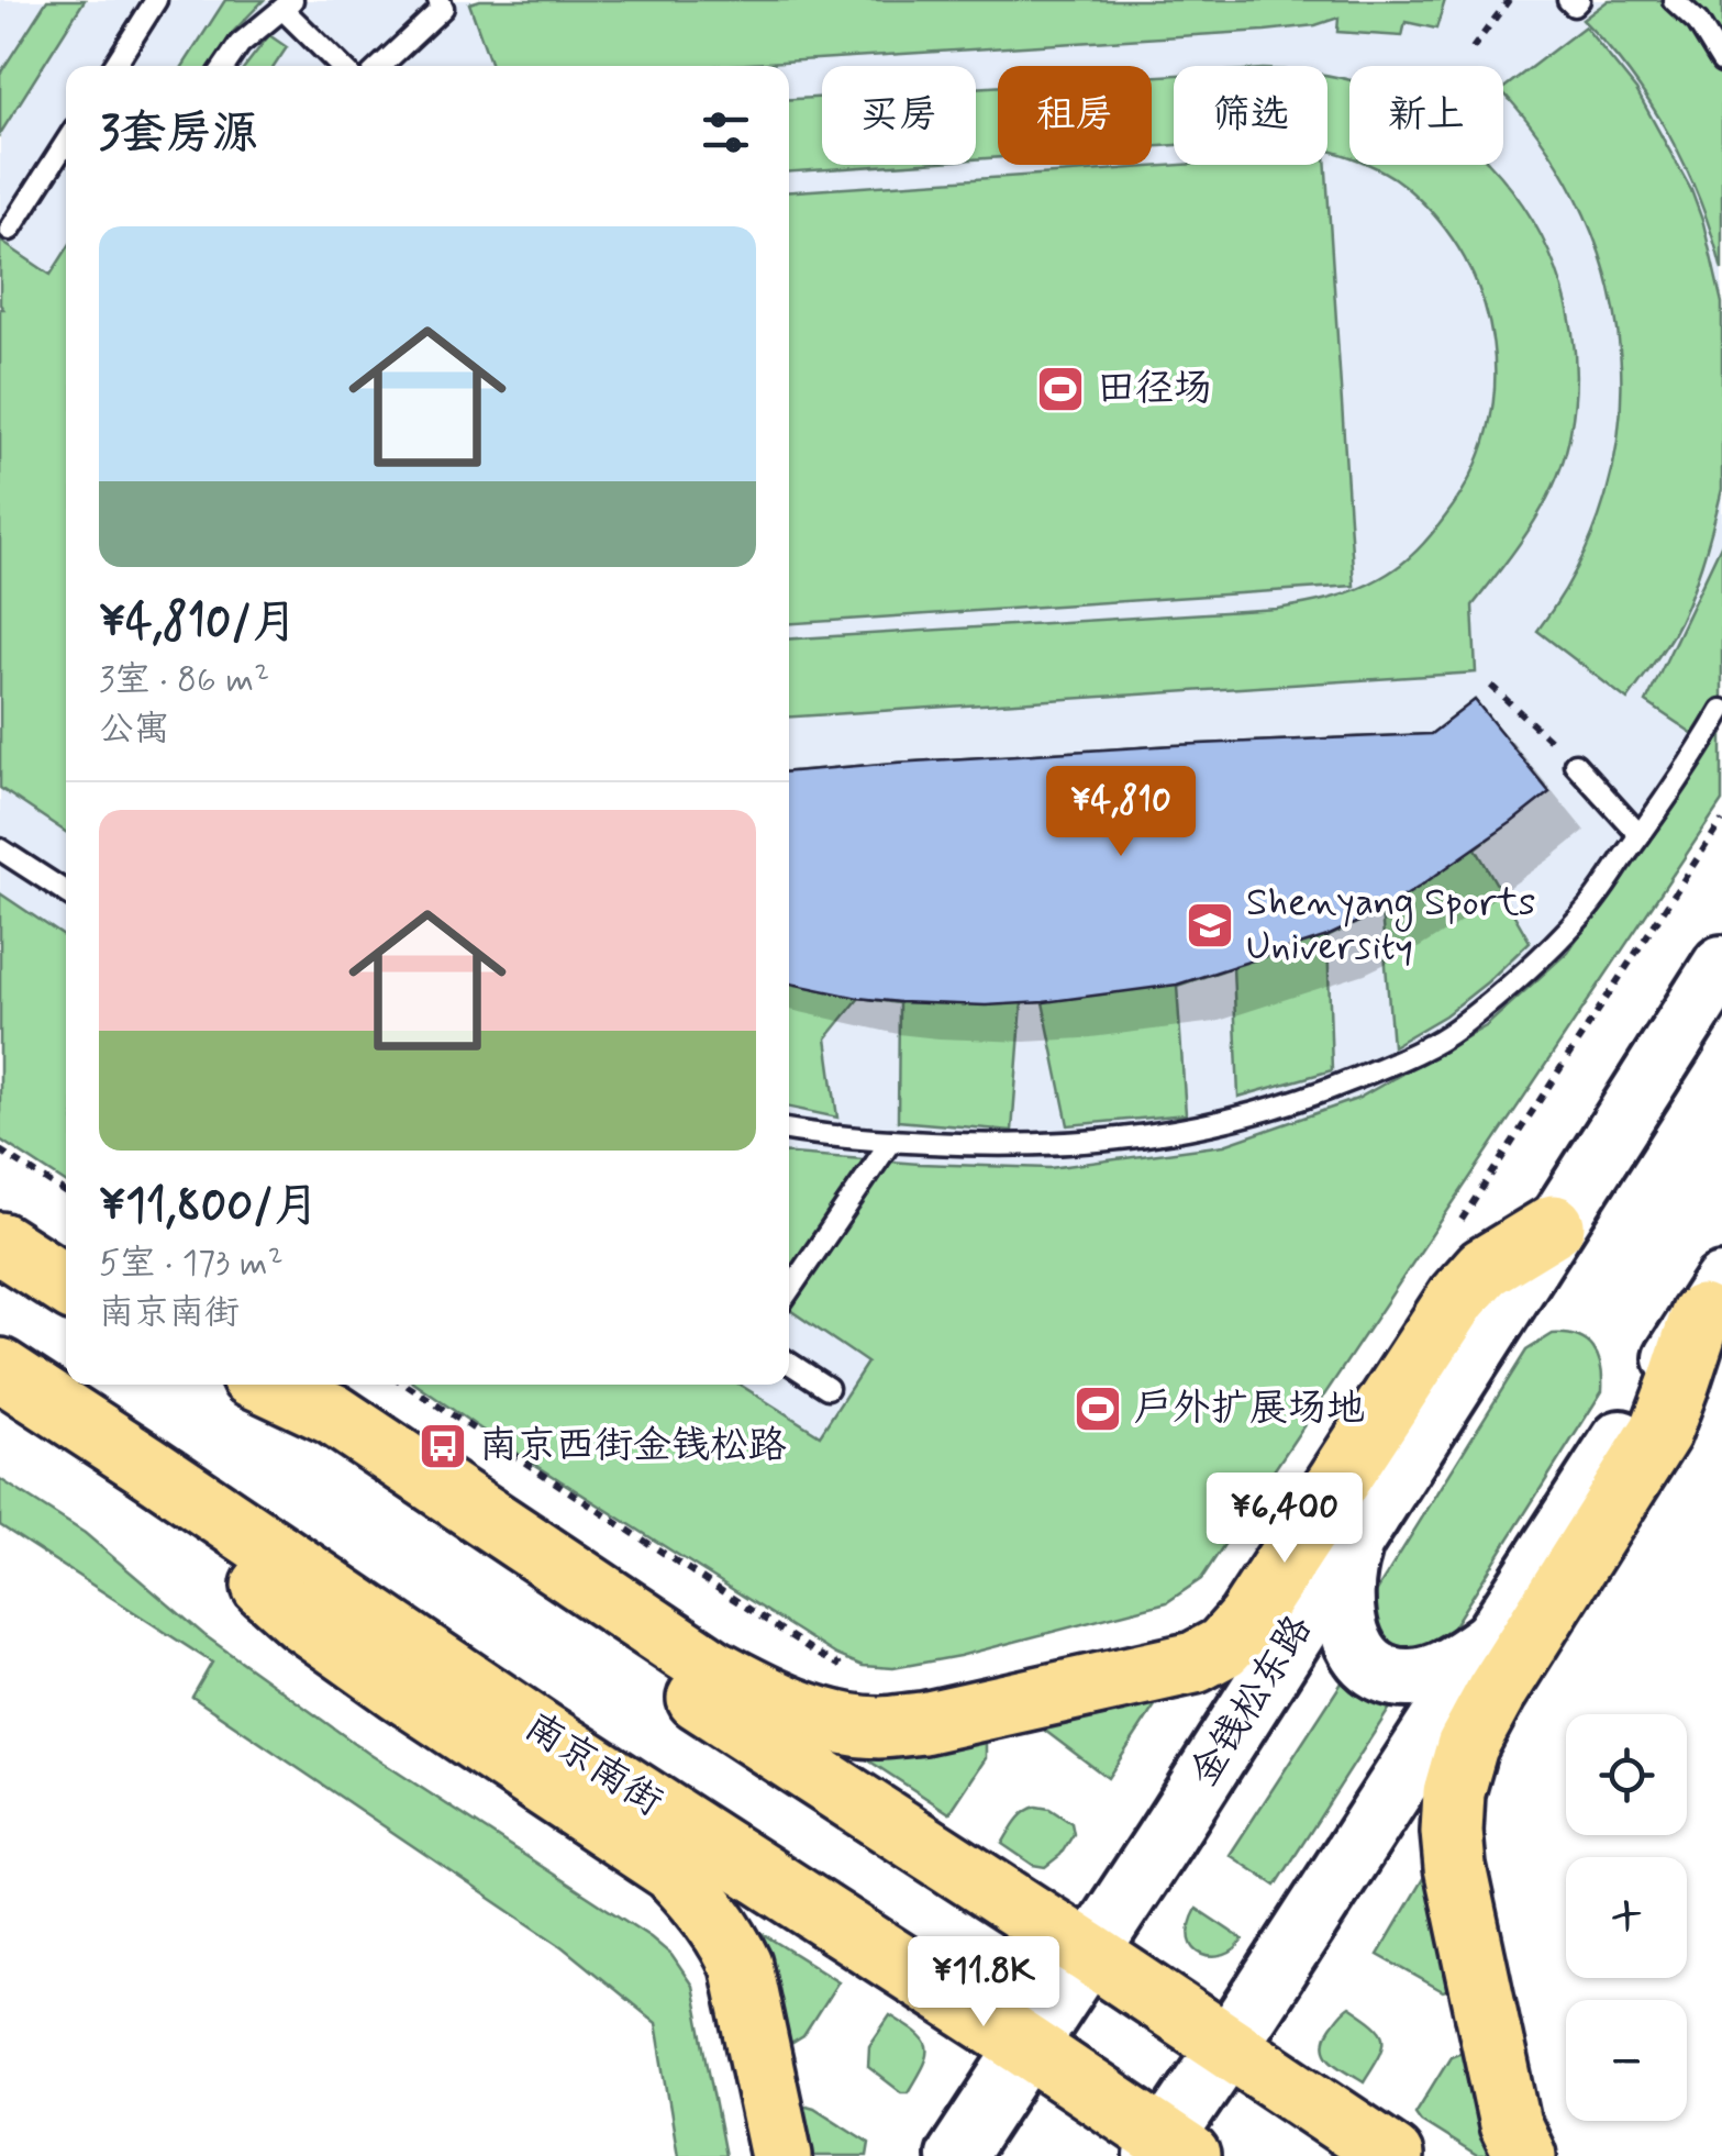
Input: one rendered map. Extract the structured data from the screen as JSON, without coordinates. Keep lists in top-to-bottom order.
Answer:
{
  "streets": {
    "main road": ["金钱松东路", "南京南街"]
  },
  "crossings": [
    ["金钱松东路", "南京南街"]
  ],
  "places": {
    "sports": ["田径场", "户外扩展场地"],
    "school or university": ["Shenyang Sports University"],
    "bus stop": ["南京西街金钱松路"]
  },
  "page": {
    "chip": [
      "买房",
      "租房",
      "筛选",
      "新上"
    ],
    "heading": "3套房源",
    "list": [
      {
        "name": "¥4,810/月",
        "note": "3室 · 86 m² · 公寓"
      },
      {
        "name": "¥11,800/月",
        "note": "5室 · 173 m² · 南京南街"
      }
    ],
    "price": ["¥4,810", "¥6,400", "¥11.8K"],
    "map_buttons": ["+", "−"]
  }
}
